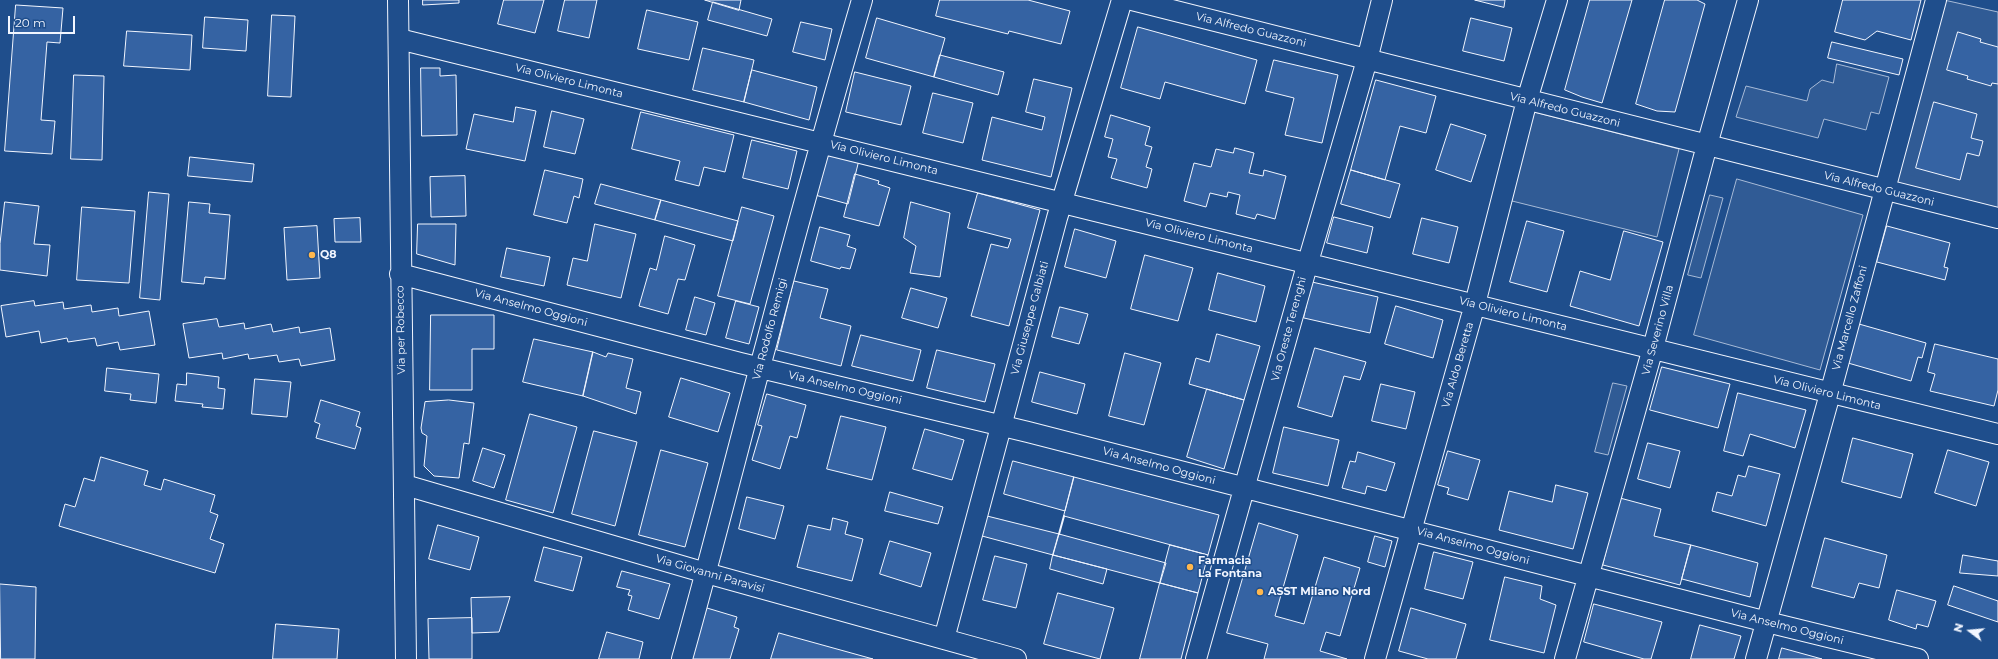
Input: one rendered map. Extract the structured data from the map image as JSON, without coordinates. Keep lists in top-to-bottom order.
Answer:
{
  "streets": {
    "street": [
      "Via Alfredo Guazzoni",
      "Via Oliviero Limonta",
      "Via Anselmo Oggioni",
      "Via Giuseppe Galbiati",
      "Via Marcello Zaffoni",
      "Via Rodolfo Remigi",
      "Via Oreste Terenghi",
      "Via per Robecco",
      "Via Severino Villa",
      "Via Aldo Beretta",
      "Via Giovanni Paravisi"
    ]
  },
  "crossings": [
    ["Via Alfredo Guazzoni", "Via Marcello Zaffoni"],
    ["Via Alfredo Guazzoni", "Via Oreste Terenghi"],
    ["Via Alfredo Guazzoni", "Via Severino Villa"],
    ["Via Alfredo Guazzoni", "Via Aldo Beretta"],
    ["Via Oliviero Limonta", "Via Giuseppe Galbiati"],
    ["Via Oliviero Limonta", "Via Marcello Zaffoni"],
    ["Via Oliviero Limonta", "Via Rodolfo Remigi"],
    ["Via Oliviero Limonta", "Via Oreste Terenghi"],
    ["Via Oliviero Limonta", "Via per Robecco"],
    ["Via Oliviero Limonta", "Via Severino Villa"],
    ["Via Oliviero Limonta", "Via Aldo Beretta"],
    ["Via Anselmo Oggioni", "Via Giuseppe Galbiati"],
    ["Via Anselmo Oggioni", "Via Marcello Zaffoni"],
    ["Via Anselmo Oggioni", "Via Rodolfo Remigi"],
    ["Via Anselmo Oggioni", "Via Oreste Terenghi"],
    ["Via Anselmo Oggioni", "Via per Robecco"],
    ["Via Anselmo Oggioni", "Via Severino Villa"],
    ["Via Anselmo Oggioni", "Via Aldo Beretta"],
    ["Via Giuseppe Galbiati", "Via Giovanni Paravisi"],
    ["Via Rodolfo Remigi", "Via Giovanni Paravisi"],
    ["Via per Robecco", "Via Giovanni Paravisi"]
  ],
  "places": ["Q8", "Farmacia La Fontana", "ASST Milano Nord"],
  "scale_bar": "20 m",
  "north": "left"
}
